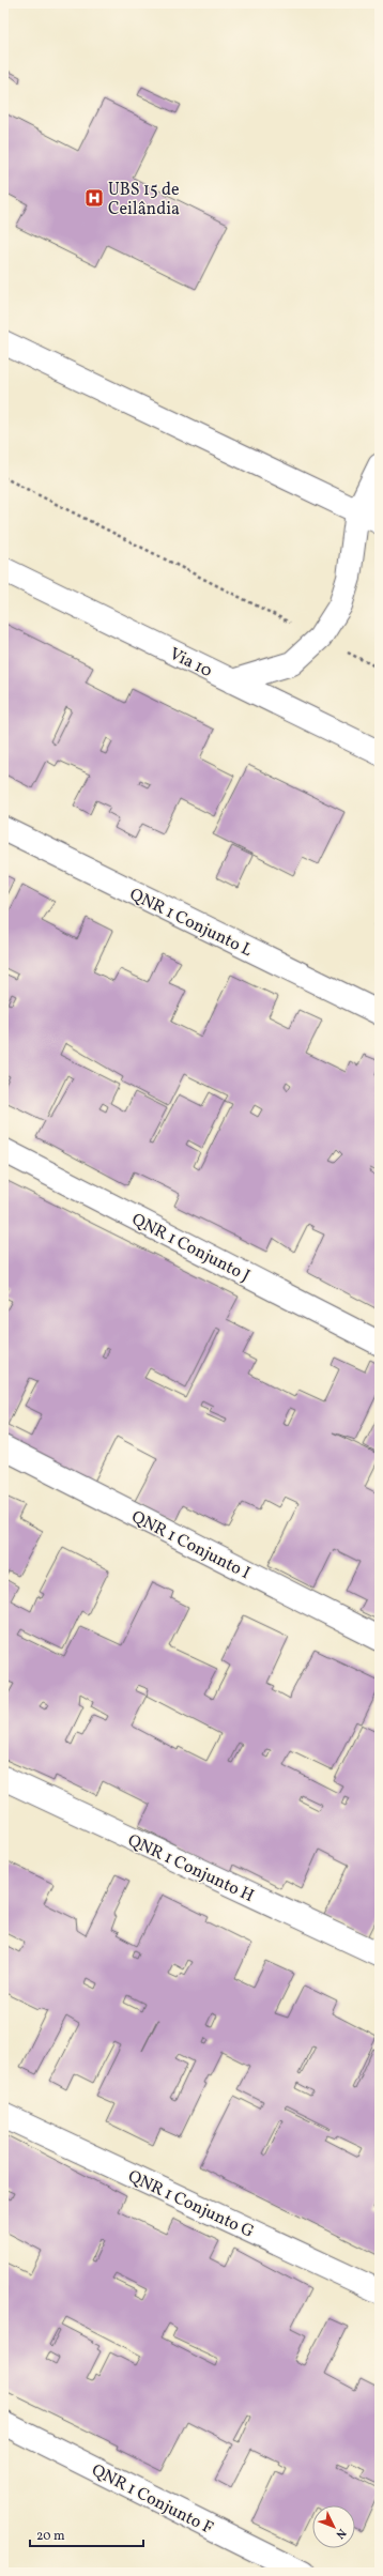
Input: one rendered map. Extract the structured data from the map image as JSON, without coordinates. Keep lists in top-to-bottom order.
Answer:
{
  "streets": {
    "street": [
      "Via 10",
      "QNR 1 Conjunto L",
      "QNR 1 Conjunto J",
      "QNR 1 Conjunto I",
      "QNR 1 Conjunto H",
      "QNR 1 Conjunto G",
      "QNR 1 Conjunto F"
    ]
  },
  "places": {
    "hospital": ["UBS 15 de Ceilândia"]
  },
  "scale_bar": "20 m",
  "north": "bottom right"
}
